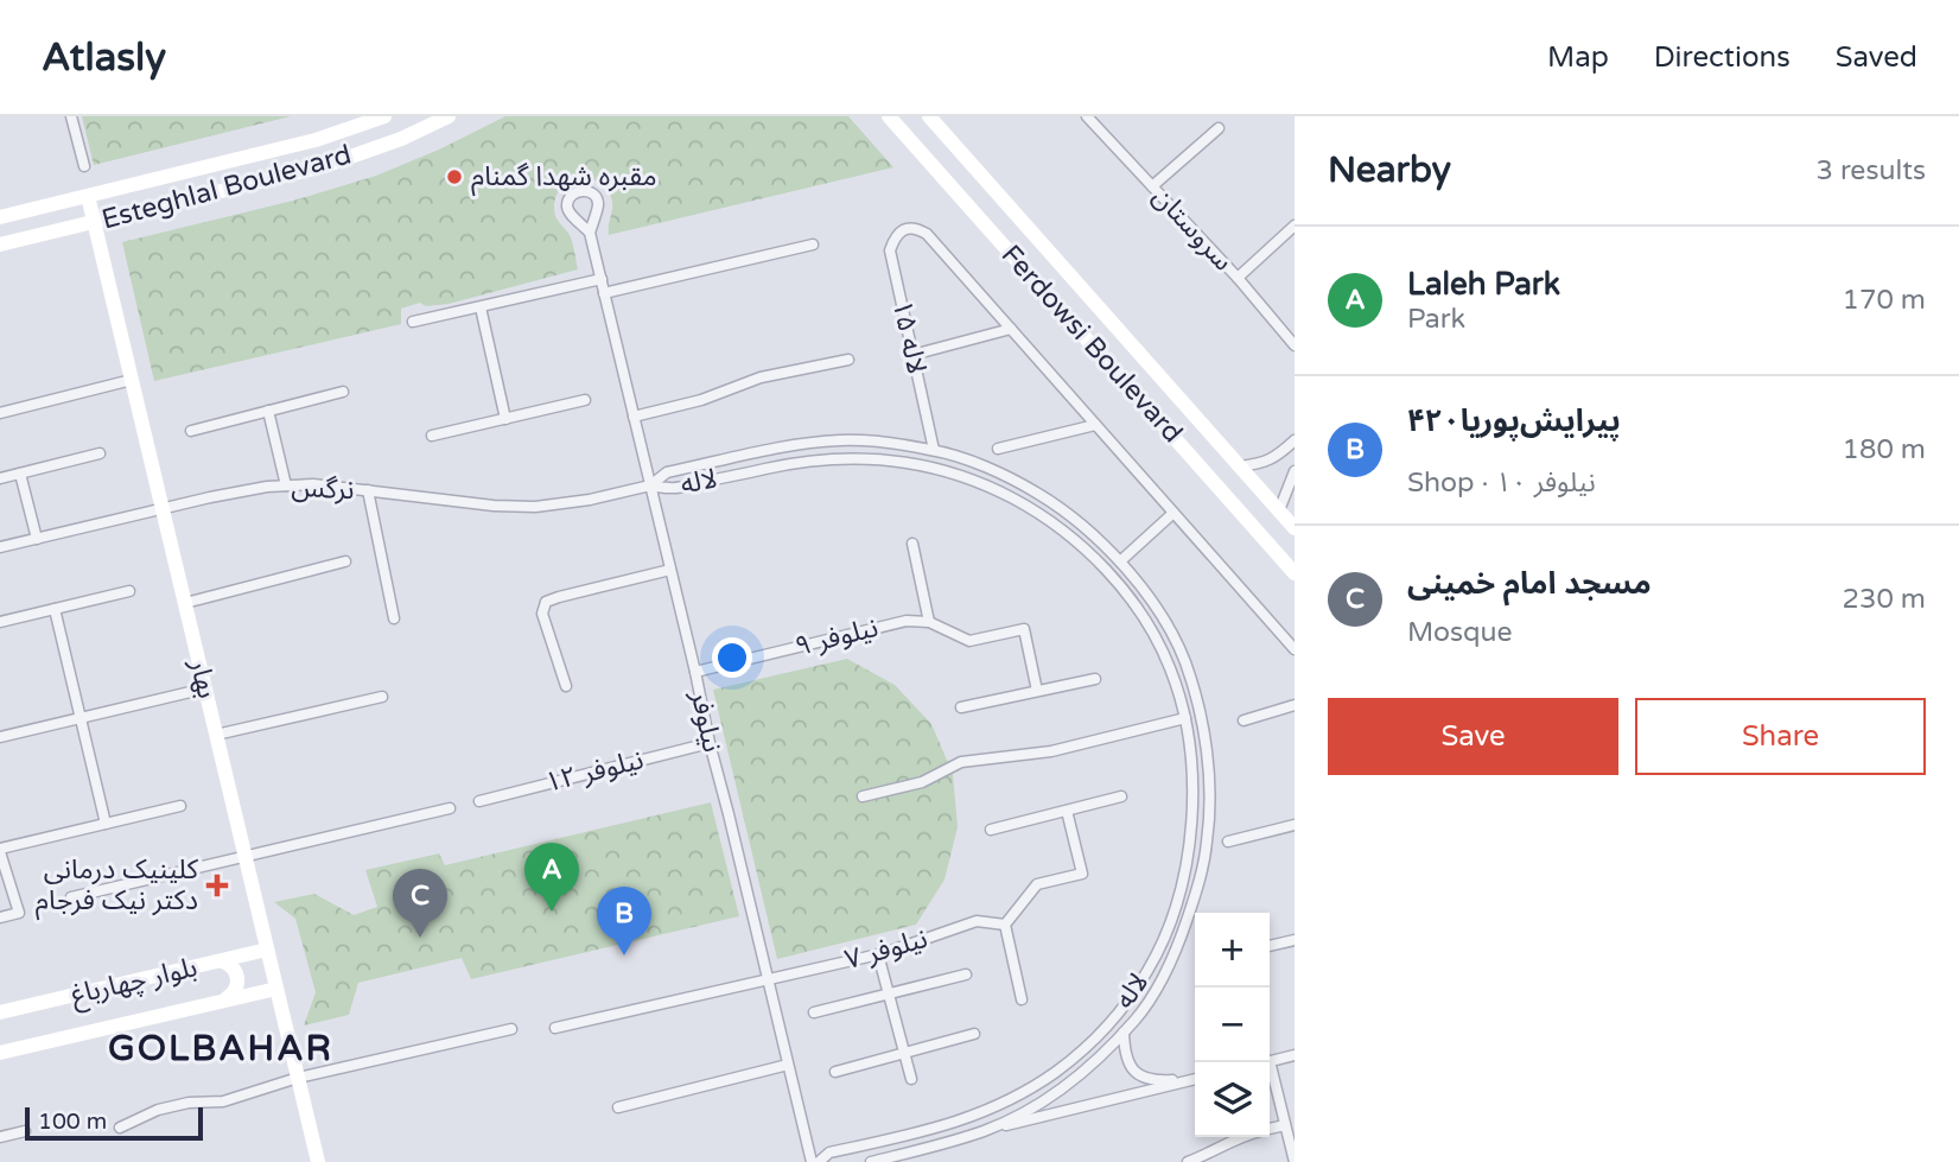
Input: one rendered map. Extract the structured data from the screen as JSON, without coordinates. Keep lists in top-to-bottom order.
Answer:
{
  "streets": {
    "main road": [
      "Esteghlal Boulevard",
      "Ferdowsi Boulevard",
      "بهار",
      "بلوار چهارباغ"
    ],
    "street": [
      "سروستان",
      "لاله ۱۵",
      "لاله",
      "نرگس",
      "نیلوفر ۹",
      "نیلوفر",
      "نیلوفر ۱۲",
      "نیلوفر ۷"
    ]
  },
  "crossings": [
    ["Esteghlal Boulevard", "بهار"],
    ["لاله ۱۵", "لاله"],
    ["لاله", "نرگس"],
    ["لاله", "نیلوفر"],
    ["نرگس", "بهار"],
    ["نرگس", "نیلوفر"],
    ["نیلوفر ۹", "نیلوفر"],
    ["بهار", "بلوار چهارباغ"],
    ["نیلوفر", "نیلوفر ۱۲"],
    ["نیلوفر", "نیلوفر ۷"]
  ],
  "districts": ["GOLBAHAR"],
  "places": {
    "other": ["مقبره شهدا گمنام"],
    "health": ["کلینیک درمانی دکتر نیک فرجام"]
  },
  "scale_bar": "100 m",
  "page": {
    "header": "Atlasly",
    "nav": ["Map", "Directions", "Saved"],
    "heading": ["Nearby", "3 results"],
    "list": [
      {
        "mark": "A",
        "name": "Laleh Park",
        "note": "Park",
        "value": "170 m"
      },
      {
        "mark": "B",
        "name": "پیرایش‌پوریا۴۲۰",
        "note": "Shop · نیلوفر ۱۰",
        "value": "180 m"
      },
      {
        "mark": "C",
        "name": "مسجد امام خمینی",
        "note": "Mosque",
        "value": "230 m"
      }
    ],
    "buttons": ["Save", "Share"],
    "pins": ["A", "C", "B"],
    "map_buttons": ["+", "−"],
    "scale": "100 m"
  }
}
